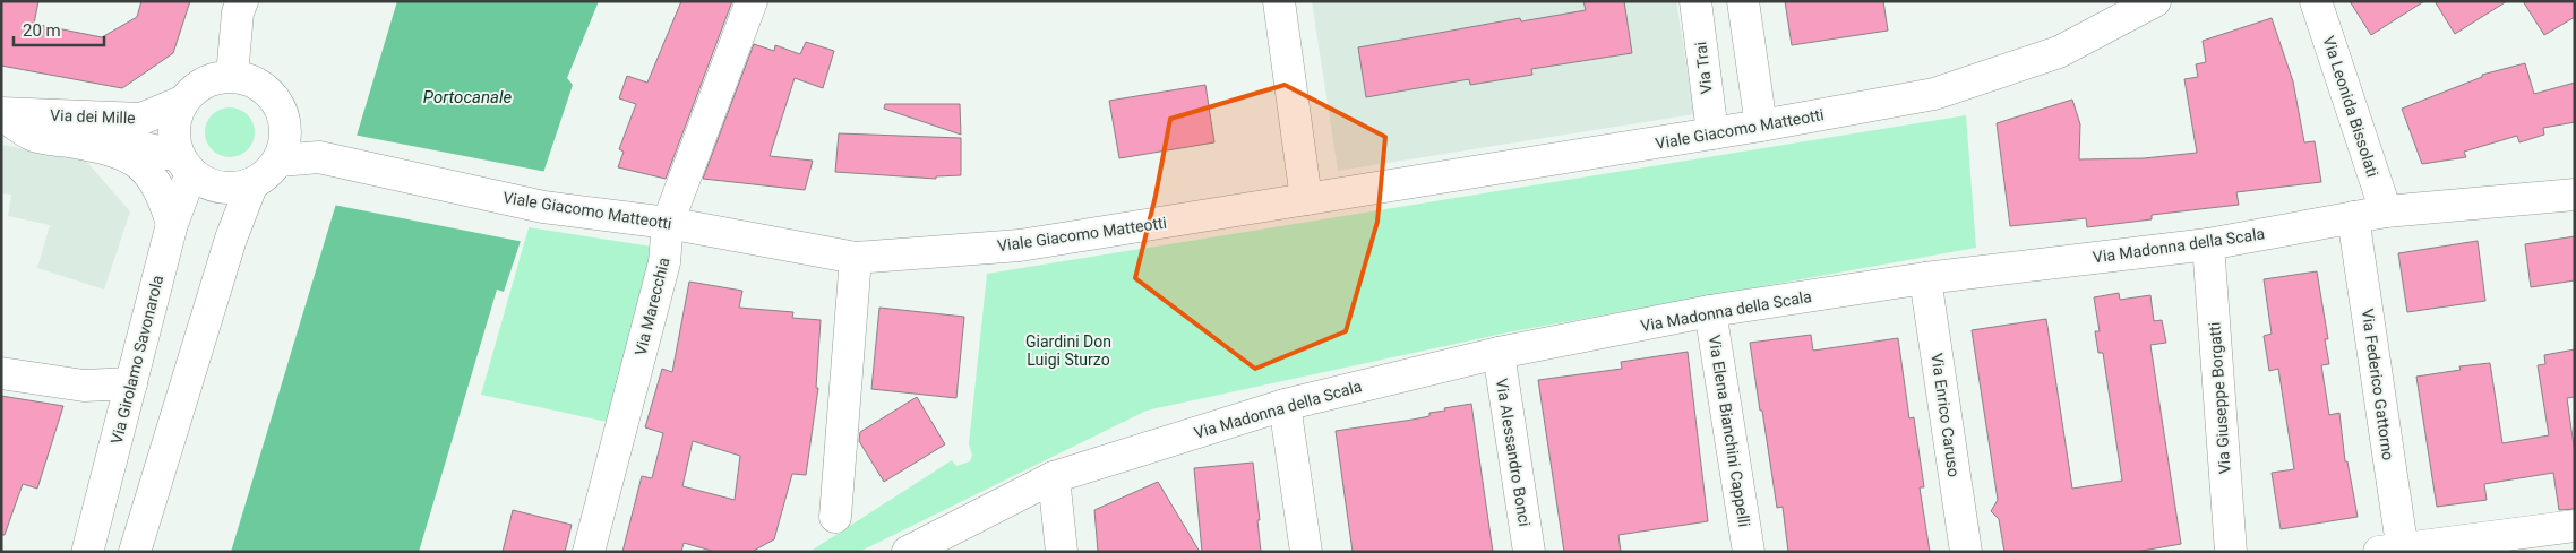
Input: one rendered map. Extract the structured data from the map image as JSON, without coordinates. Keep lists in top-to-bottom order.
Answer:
{
  "streets": {
    "street": [
      "Via Trai",
      "Via Leonida Bissolati",
      "Via dei Mille",
      "Viale Giacomo Matteotti",
      "Via Madonna della Scala",
      "Via Marecchia",
      "Via Girolamo Savonarola",
      "Via Federico Gattorno",
      "Via Giuseppe Borgatti",
      "Via Enrico Caruso",
      "Via Elena Bianchini Cappelli",
      "Via Alessandro Bonci"
    ]
  },
  "crossings": [
    ["Via Trai", "Viale Giacomo Matteotti"],
    ["Via Leonida Bissolati", "Via Madonna della Scala"],
    ["Via dei Mille", "Viale Giacomo Matteotti"],
    ["Via dei Mille", "Via Girolamo Savonarola"],
    ["Viale Giacomo Matteotti", "Via Marecchia"],
    ["Viale Giacomo Matteotti", "Via Girolamo Savonarola"],
    ["Via Madonna della Scala", "Via Federico Gattorno"],
    ["Via Madonna della Scala", "Via Giuseppe Borgatti"],
    ["Via Madonna della Scala", "Via Enrico Caruso"],
    ["Via Madonna della Scala", "Via Elena Bianchini Cappelli"],
    ["Via Madonna della Scala", "Via Alessandro Bonci"]
  ],
  "water": ["Portocanale"],
  "parks": ["Giardini Don Luigi Sturzo"],
  "scale_bar": "20 m"
}
